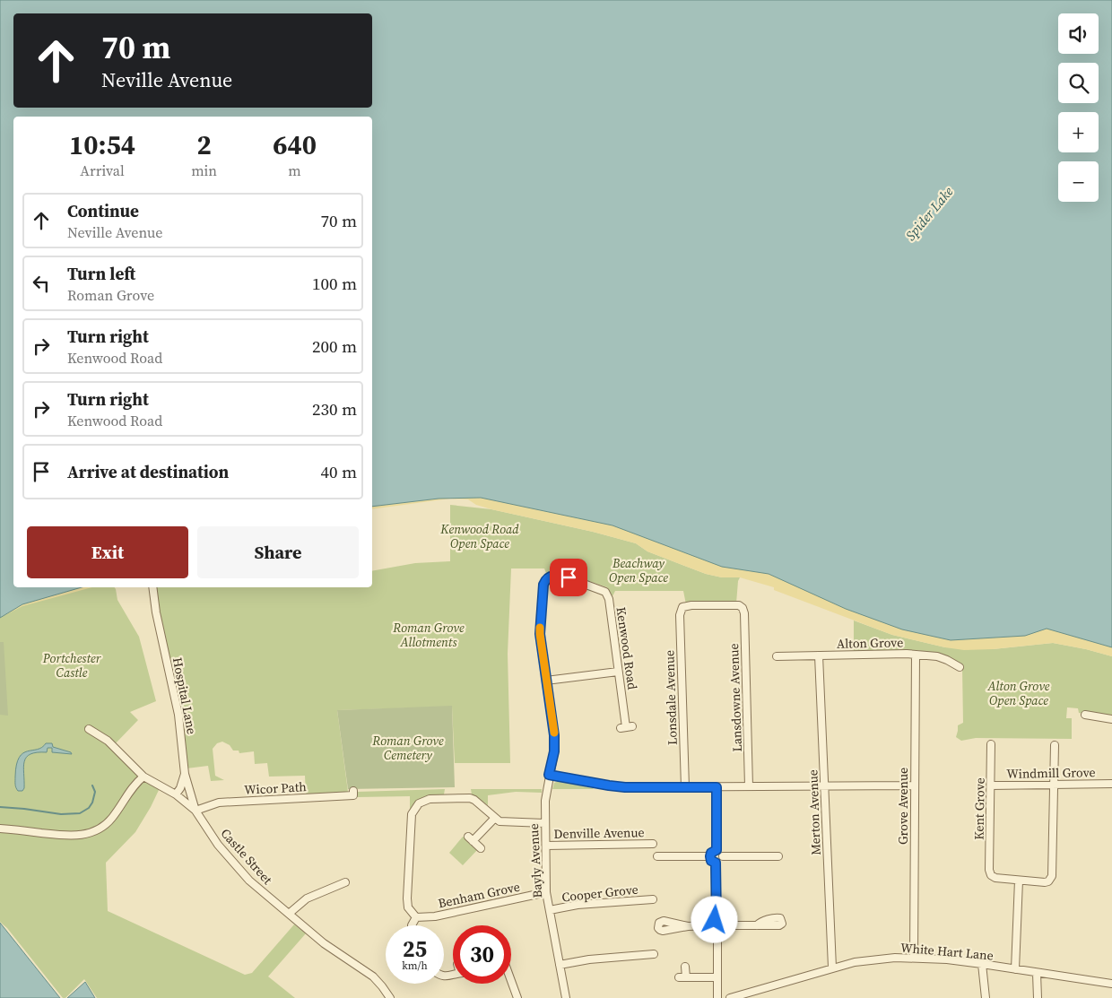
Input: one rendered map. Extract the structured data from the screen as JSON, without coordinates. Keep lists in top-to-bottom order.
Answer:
{
  "streets": {
    "street": [
      "Alton Grove",
      "Kenwood Road",
      "Hospital Lane",
      "Lonsdale Avenue",
      "Lansdowne Avenue",
      "Windmill Grove",
      "Wicor Path",
      "Grove Avenue",
      "Kent Grove",
      "Merton Avenue",
      "Denville Avenue",
      "Castle Street",
      "Bayly Avenue",
      "Cooper Grove",
      "Benham Grove",
      "White Hart Lane"
    ]
  },
  "crossings": [
    ["Alton Grove", "Grove Avenue"],
    ["Alton Grove", "Merton Avenue"],
    ["Kenwood Road", "Bayly Avenue"],
    ["Hospital Lane", "Wicor Path"],
    ["Hospital Lane", "Castle Street"],
    ["Lonsdale Avenue", "Lansdowne Avenue"],
    ["Windmill Grove", "Kent Grove"],
    ["Wicor Path", "Castle Street"],
    ["Grove Avenue", "White Hart Lane"],
    ["Merton Avenue", "White Hart Lane"],
    ["Denville Avenue", "Bayly Avenue"],
    ["Bayly Avenue", "Cooper Grove"],
    ["Bayly Avenue", "Benham Grove"]
  ],
  "water": ["Spider Lake"],
  "parks": [
    "Kenwood Road Open Space",
    "Beachway Open Space",
    "Roman Grove Allotments",
    "Portchester Castle",
    "Alton Grove Open Space",
    "Roman Grove Cemetery"
  ],
  "page": {
    "map_buttons": ["+", "−"],
    "turn": ["70 m", "Neville Avenue"],
    "eta": [
      "10:54",
      "Arrival",
      "2",
      "min",
      "640",
      "m"
    ],
    "list": [
      {
        "name": "Continue",
        "note": "Neville Avenue",
        "value": "70 m"
      },
      {
        "name": "Turn left",
        "note": "Roman Grove",
        "value": "100 m"
      },
      {
        "name": "Turn right",
        "note": "Kenwood Road",
        "value": "200 m"
      },
      {
        "name": "Turn right",
        "note": "Kenwood Road",
        "value": "230 m"
      },
      {
        "name": "Arrive at destination",
        "value": "40 m"
      }
    ],
    "buttons": ["Exit", "Share"],
    "speed": "25 km/h",
    "limit": "30"
  }
}
